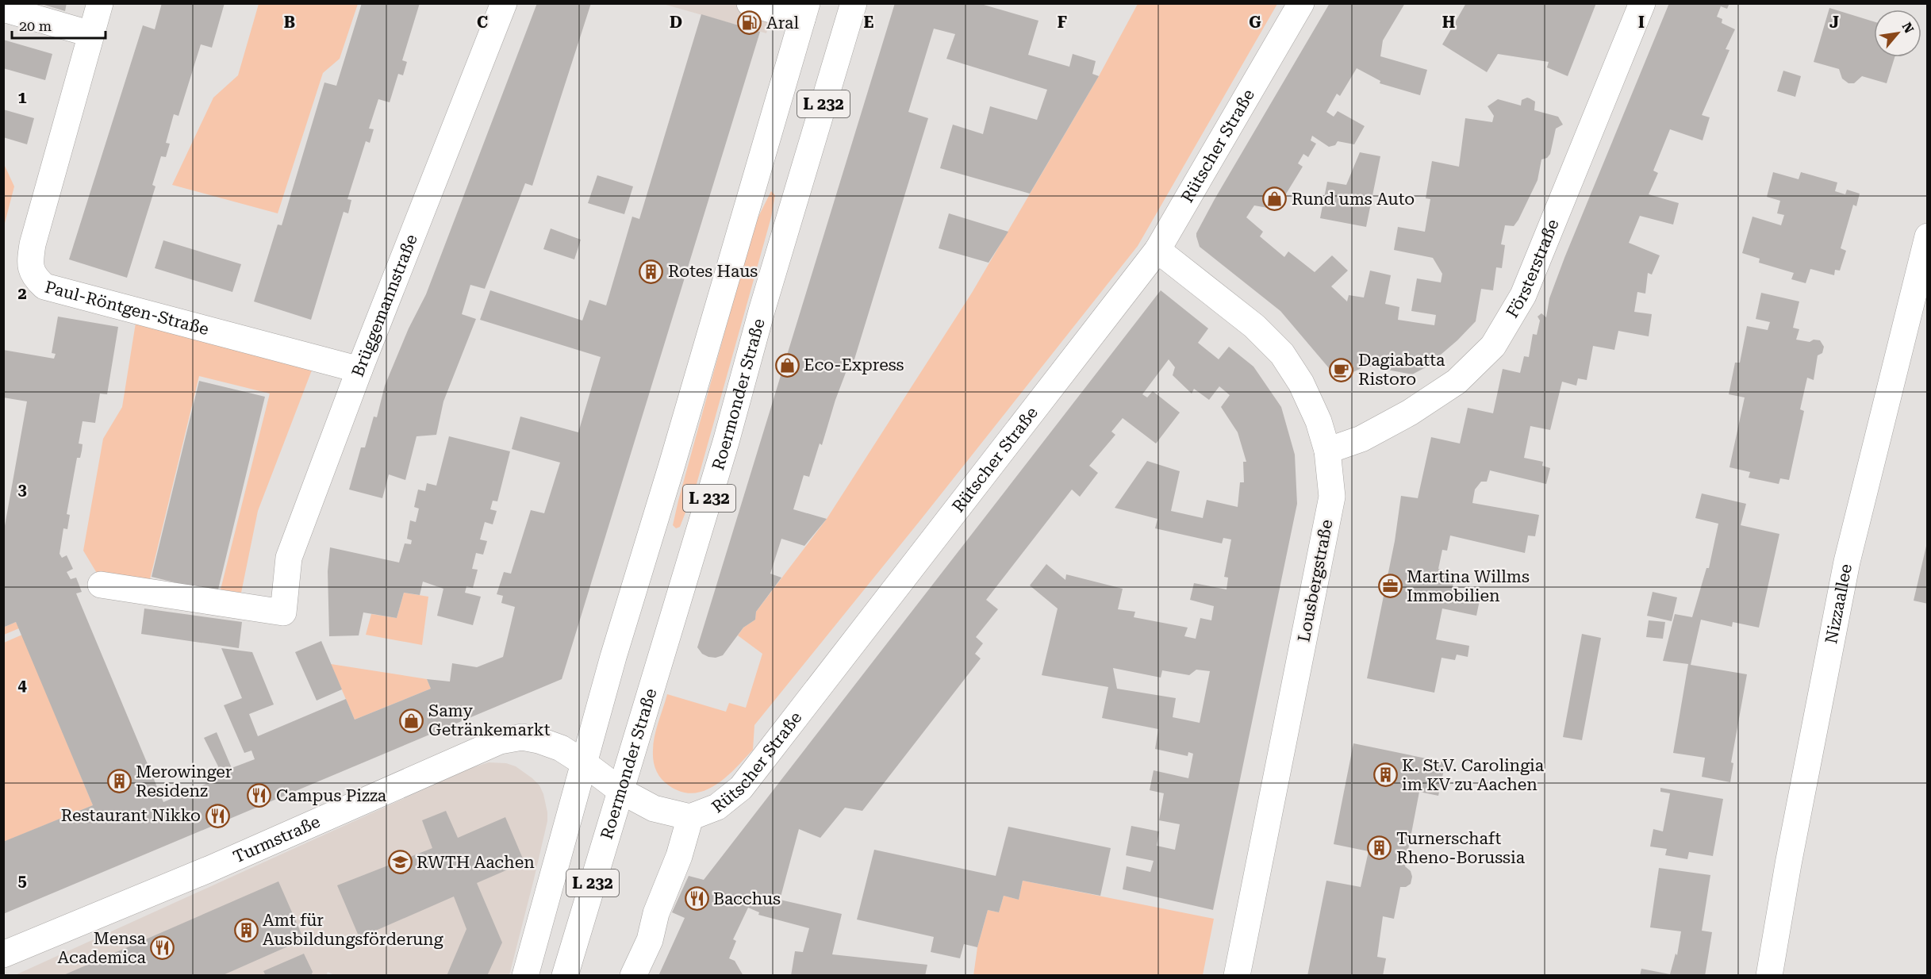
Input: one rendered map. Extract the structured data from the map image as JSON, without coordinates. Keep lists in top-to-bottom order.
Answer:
{
  "streets": {
    "street": [
      "L 232",
      "Rütscher Straße",
      "Försterstraße",
      "Brüggemannstraße",
      "Paul-Röntgen-Straße",
      "Roermonder Straße",
      "Lousbergstraße",
      "Nizzaallee",
      "Turmstraße"
    ]
  },
  "crossings": [
    ["L 232", "Turmstraße"],
    ["Rütscher Straße", "Roermonder Straße"],
    ["Rütscher Straße", "Lousbergstraße"],
    ["Rütscher Straße", "Turmstraße"],
    ["Försterstraße", "Lousbergstraße"],
    ["Brüggemannstraße", "Paul-Röntgen-Straße"],
    ["Roermonder Straße", "Turmstraße"]
  ],
  "places": {
    "fuel station": ["Aral"],
    "shop": ["Rund ums Auto", "Eco-Express", "Samy Getränkemarkt"],
    "building": [
      "Rotes Haus",
      "K. St.V. Carolingia im KV zu Aachen",
      "Merowinger Residenz",
      "Turnerschaft Rheno-Borussia",
      "Amt für Ausbildungsförderung"
    ],
    "cafe": ["Dagiabatta Ristoro"],
    "office": ["Martina Willms Immobilien"],
    "restaurant": [
      "Campus Pizza",
      "Restaurant Nikko",
      "Bacchus",
      "Mensa Academica"
    ],
    "school or university": ["RWTH Aachen"]
  },
  "scale_bar": "20 m",
  "north": "top right",
  "grid": {
    "columns": [
      "B",
      "C",
      "D",
      "E",
      "F",
      "G",
      "H",
      "I",
      "J"
    ],
    "rows": [
      "1",
      "2",
      "3",
      "4",
      "5"
    ]
  }
}
